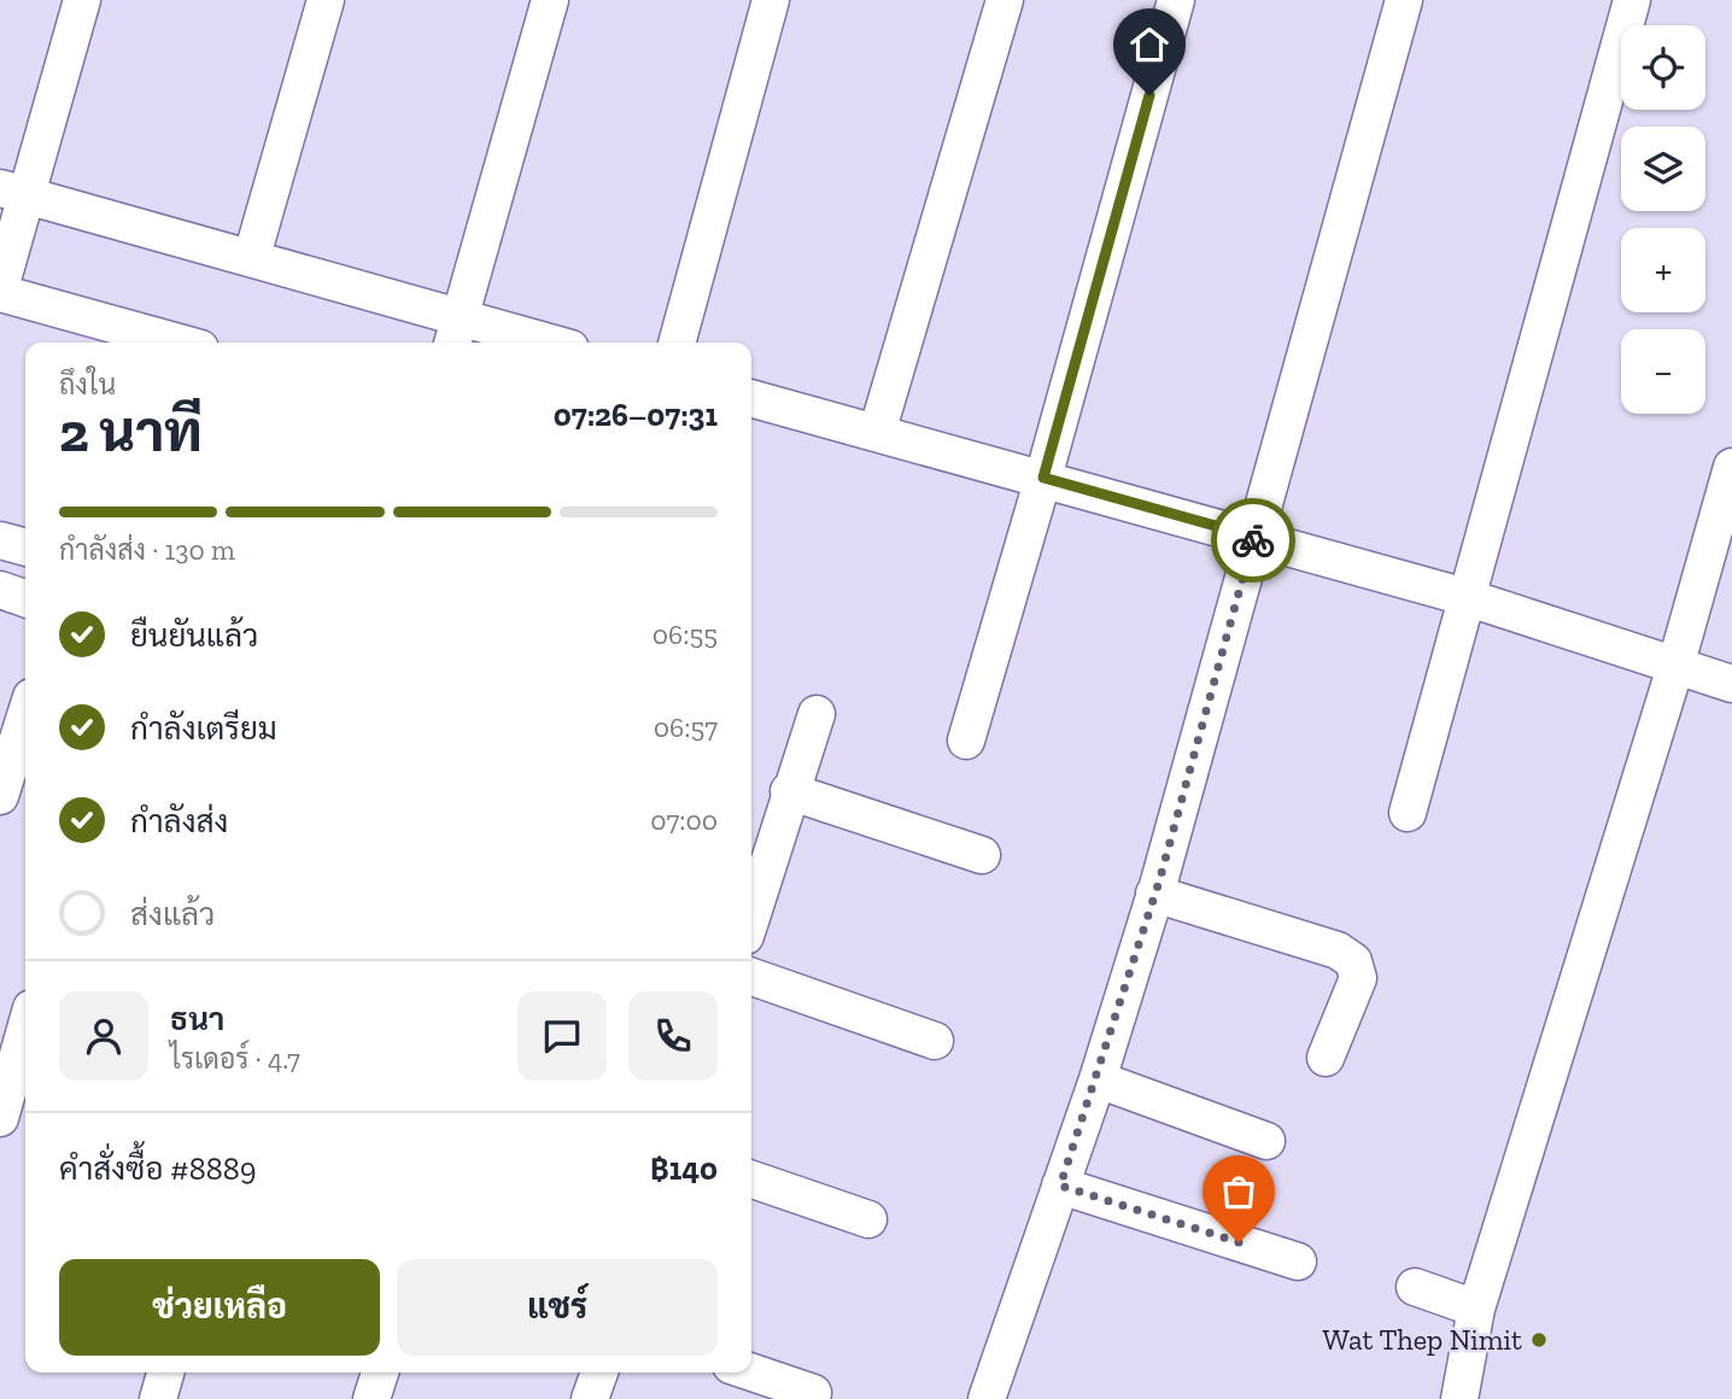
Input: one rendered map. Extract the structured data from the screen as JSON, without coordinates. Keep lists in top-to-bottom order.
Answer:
{
  "places": ["Wat Thep Nimit"],
  "page": {
    "map_buttons": ["+", "−"],
    "heading": ["2 นาที", "ถึงใน", "07:26–07:31"],
    "panel": [
      "ธนา",
      "ไรเดอร์ · 4.7",
      "คำสั่งซื้อ #8889",
      "฿140"
    ],
    "bar": "กำลังส่ง · 130 m",
    "list": [
      ["ยืนยันแล้ว", "06:55"],
      ["กำลังเตรียม", "06:57"],
      ["กำลังส่ง", "07:00"],
      "ส่งแล้ว"
    ],
    "buttons": ["ช่วยเหลือ", "แชร์"]
  }
}
